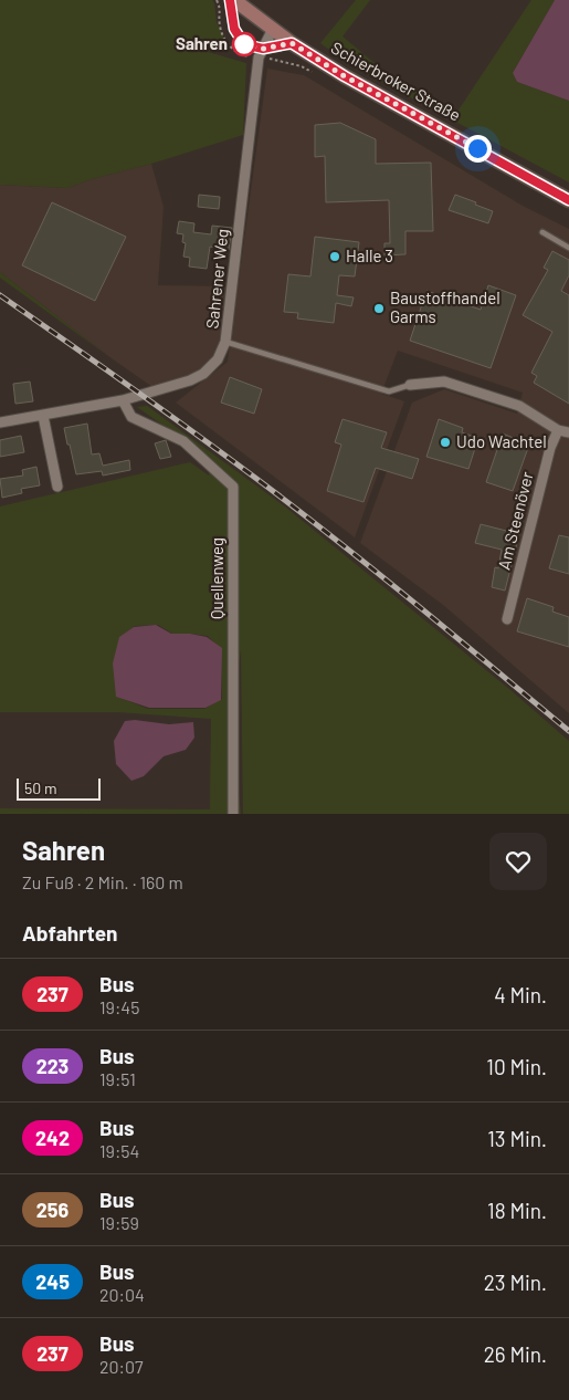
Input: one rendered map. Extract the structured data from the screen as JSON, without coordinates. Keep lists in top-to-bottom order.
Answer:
{
  "streets": {
    "main road": ["Schierbroker Straße"],
    "street": ["Sahrener Weg", "Am Steenöver", "Quellenweg"]
  },
  "crossings": [
    ["Schierbroker Straße", "Sahrener Weg"],
    ["Sahrener Weg", "Quellenweg"]
  ],
  "places": [
    "Sahren",
    "Halle 3",
    "Baustoffhandel Garms",
    "Udo Wachtel"
  ],
  "lines": ["bus line 237"],
  "scale_bar": "50 m",
  "page": {
    "scale": "50 m",
    "heading": [
      ["Sahren", "Zu Fuß · 2 Min. · 160 m"],
      "Abfahrten"
    ],
    "list": [
      {
        "mark": "237",
        "name": "Bus",
        "note": "19:45",
        "value": "4 Min."
      },
      {
        "mark": "223",
        "name": "Bus",
        "note": "19:51",
        "value": "10 Min."
      },
      {
        "mark": "242",
        "name": "Bus",
        "note": "19:54",
        "value": "13 Min."
      },
      {
        "mark": "256",
        "name": "Bus",
        "note": "19:59",
        "value": "18 Min."
      },
      {
        "mark": "245",
        "name": "Bus",
        "note": "20:04",
        "value": "23 Min."
      },
      {
        "mark": "237",
        "name": "Bus",
        "note": "20:07",
        "value": "26 Min."
      }
    ]
  }
}
